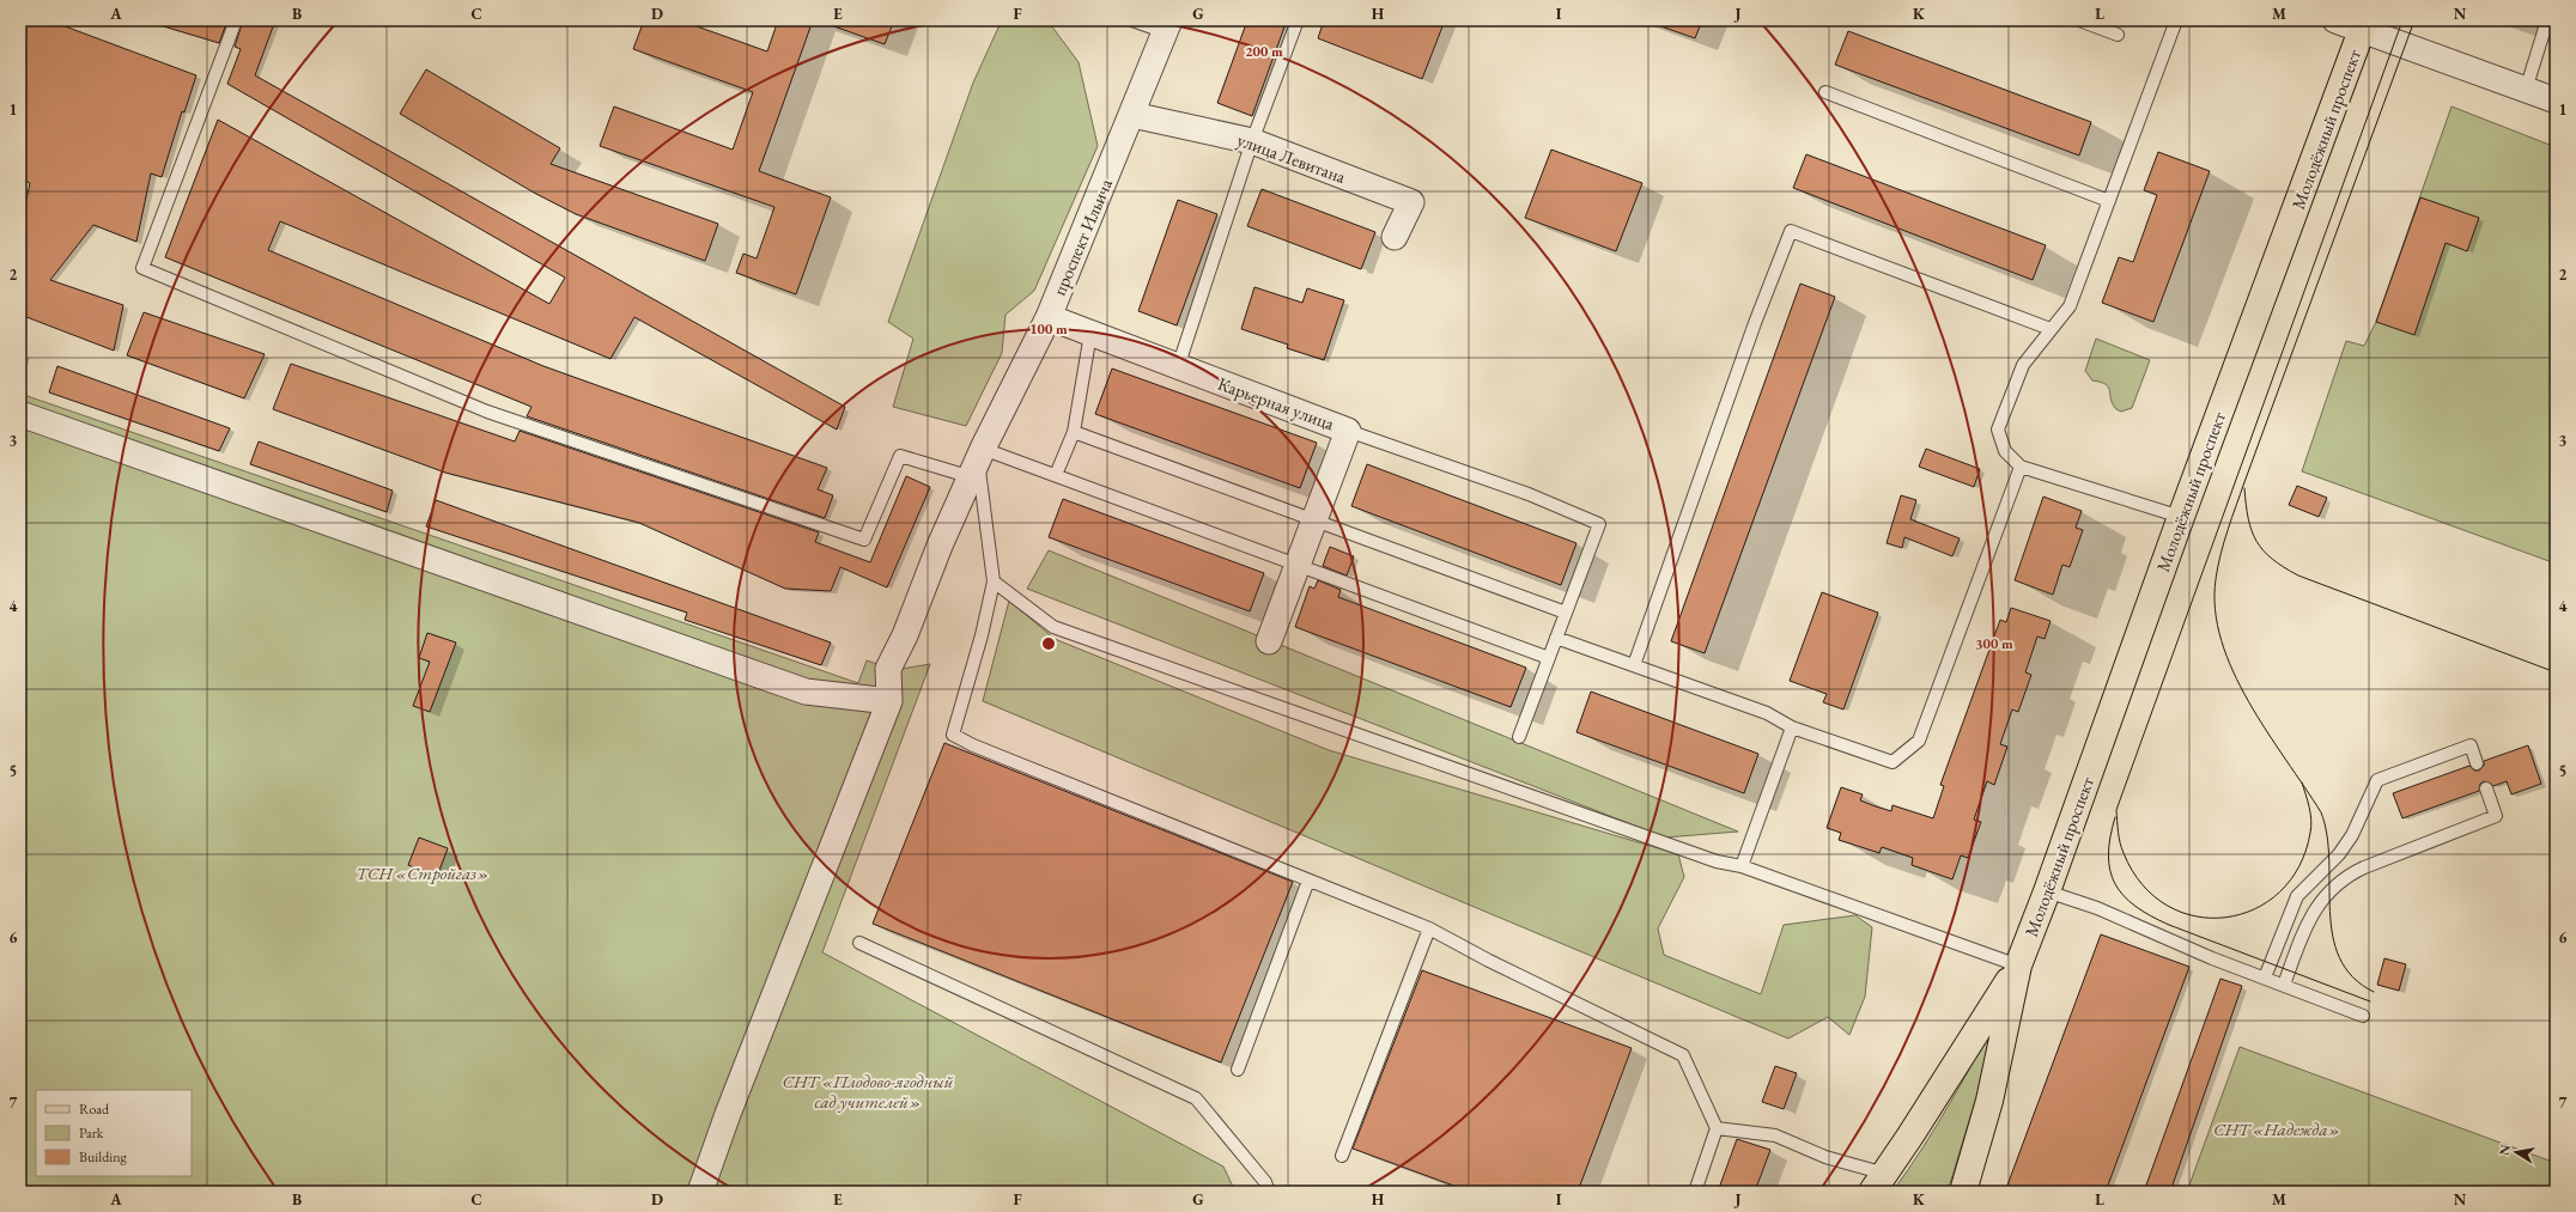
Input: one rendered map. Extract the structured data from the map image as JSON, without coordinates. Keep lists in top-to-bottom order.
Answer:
{
  "streets": {
    "main road": ["Молодёжный проспект"],
    "street": ["улица Левитана", "проспект Ильича", "Карьерная улица"]
  },
  "crossings": [
    ["улица Левитана", "проспект Ильича"],
    ["проспект Ильича", "Карьерная улица"]
  ],
  "parks": ["ТСН «Стройгаз»", "СНТ «Плодово-ягодный сад учителей»", "СНТ «Надежда»"],
  "legend": ["Road", "Park", "Building"],
  "north": "left",
  "grid": {
    "columns": [
      "A",
      "B",
      "C",
      "D",
      "E",
      "F",
      "G",
      "H",
      "I",
      "J",
      "K",
      "L",
      "M",
      "N"
    ],
    "rows": [
      "1",
      "2",
      "3",
      "4",
      "5",
      "6",
      "7"
    ]
  },
  "rings": ["200 m", "100 m", "300 m"]
}
